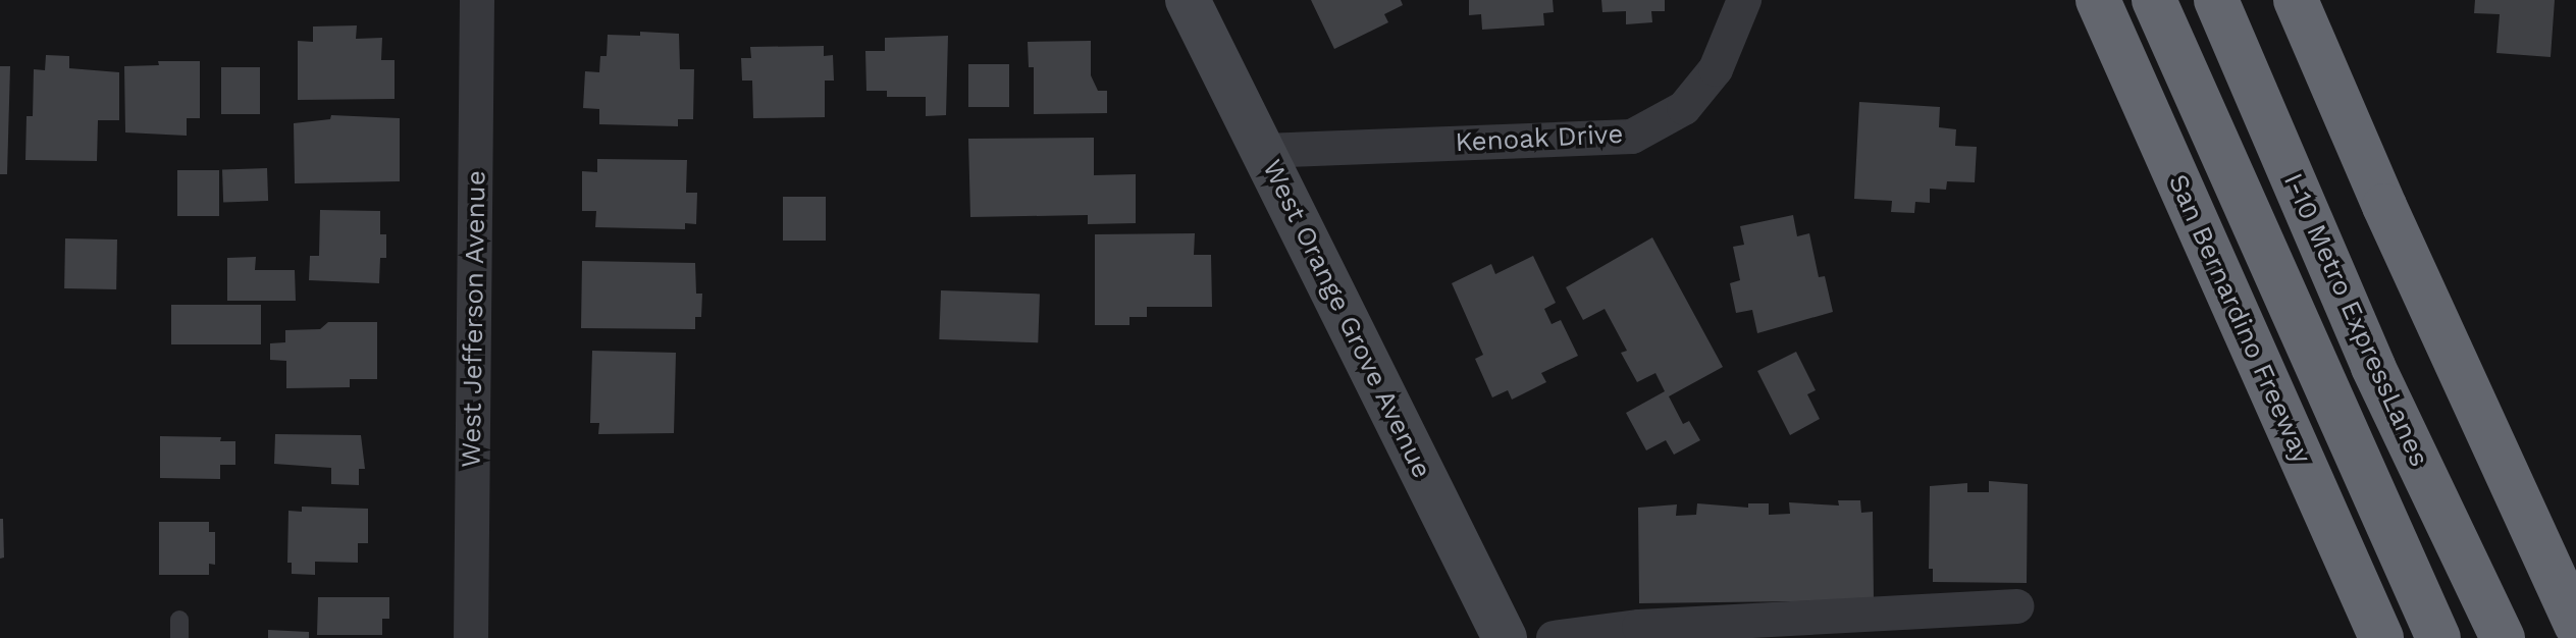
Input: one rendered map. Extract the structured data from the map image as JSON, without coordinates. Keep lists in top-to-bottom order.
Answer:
{
  "streets": {
    "highway": ["San Bernardino Freeway", "I-10 Metro ExpressLanes"],
    "street": ["Kenoak Drive", "West Jefferson Avenue", "West Orange Grove Avenue"]
  },
  "crossings": [
    ["Kenoak Drive", "West Orange Grove Avenue"]
  ]
}
